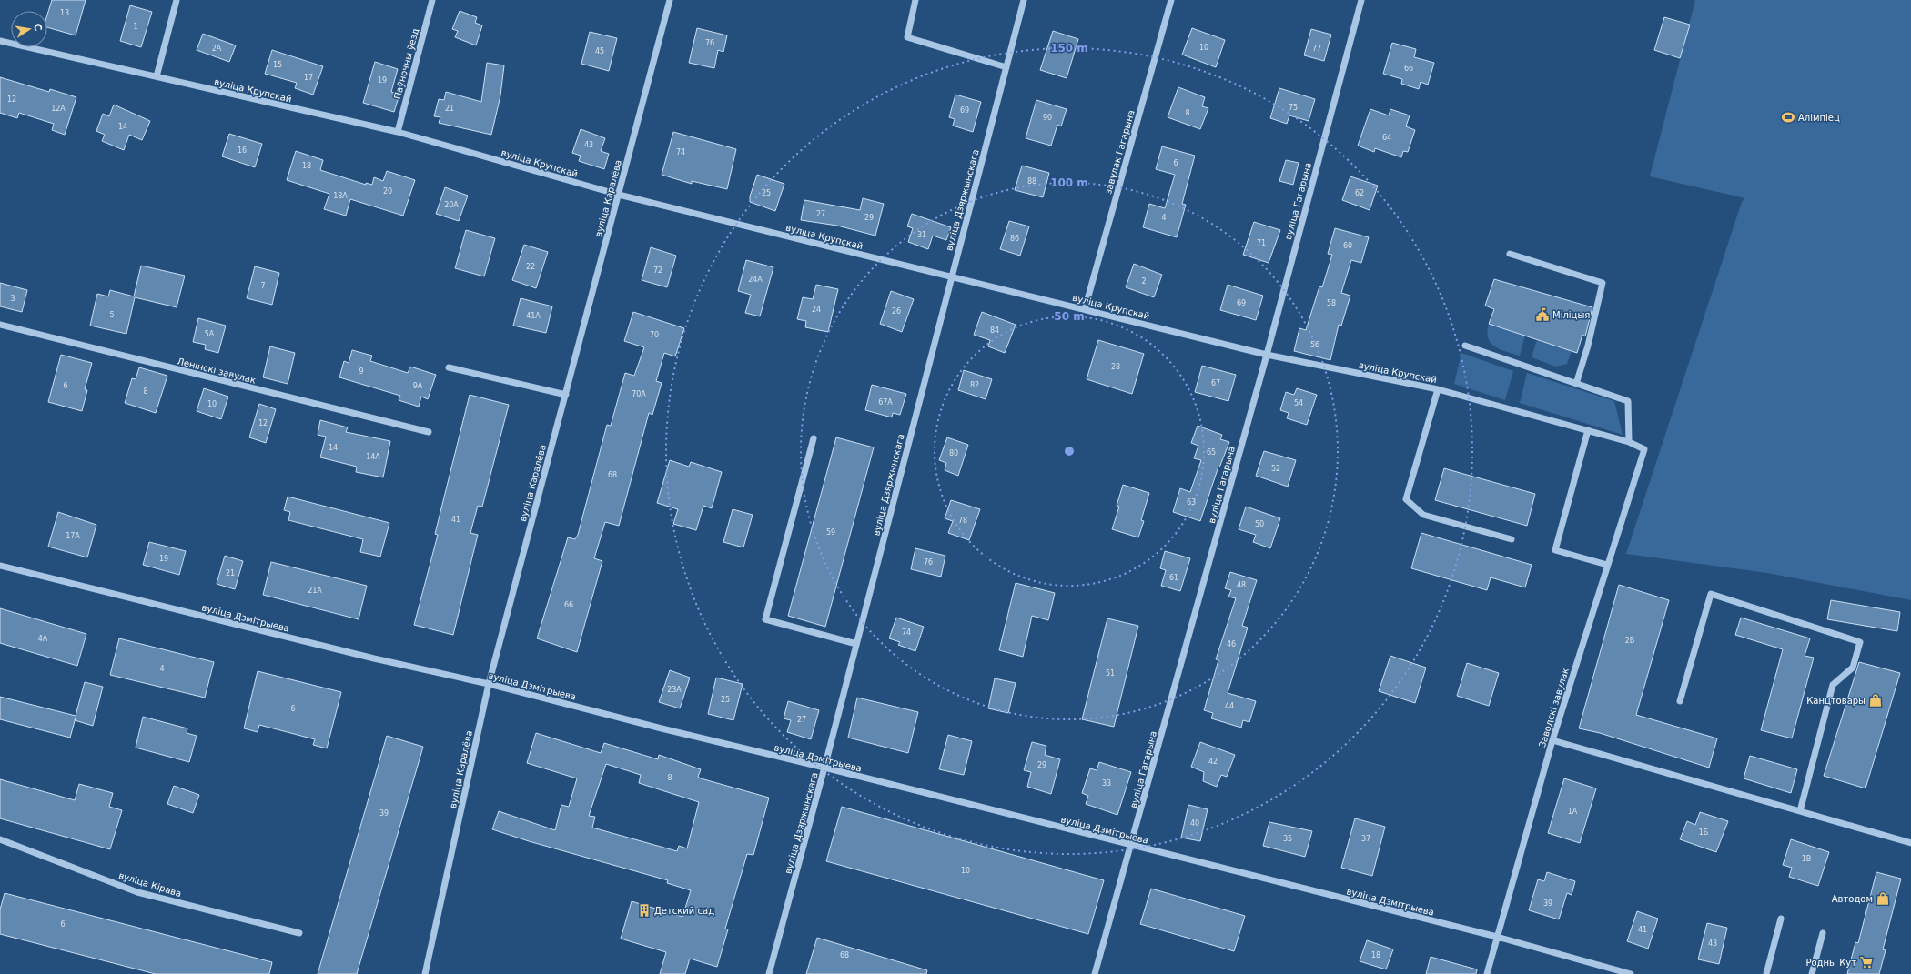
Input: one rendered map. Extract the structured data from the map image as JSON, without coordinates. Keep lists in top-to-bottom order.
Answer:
{
  "streets": {
    "street": [
      "Паўночны ўезд",
      "вуліца Крупскай",
      "завулак Гагарына",
      "вуліца Каралёва",
      "вуліца Дзяржынскага",
      "вуліца Гагарына",
      "Ленінскі завулак",
      "вуліца Дзмітрыева",
      "Заводскі завулак",
      "вуліца Кірава"
    ]
  },
  "crossings": [
    ["Паўночны ўезд", "вуліца Крупскай"],
    ["вуліца Крупскай", "завулак Гагарына"],
    ["вуліца Крупскай", "вуліца Каралёва"],
    ["вуліца Крупскай", "вуліца Дзяржынскага"],
    ["вуліца Крупскай", "вуліца Гагарына"],
    ["вуліца Крупскай", "Заводскі завулак"],
    ["вуліца Каралёва", "вуліца Дзмітрыева"],
    ["вуліца Дзяржынскага", "вуліца Дзмітрыева"],
    ["вуліца Гагарына", "вуліца Дзмітрыева"],
    ["вуліца Дзмітрыева", "Заводскі завулак"]
  ],
  "places": {
    "sports": ["Алімпіец"],
    "public building": ["Міліцыя"],
    "shop": ["Канцтовары", "Автодом"],
    "building": ["Детский сад"],
    "supermarket": ["Родны Кут"]
  },
  "house_numbers": [
    "13",
    "1",
    "76",
    "10",
    "2А",
    "77",
    "45",
    "15",
    "66",
    "17",
    "19",
    "12",
    "75",
    "12А",
    "21",
    "69",
    "8",
    "90",
    "14",
    "64",
    "43",
    "16",
    "74",
    "6",
    "18",
    "88",
    "20",
    "25",
    "62",
    "18А",
    "20А",
    "27",
    "29",
    "4",
    "31",
    "86",
    "71",
    "60",
    "22",
    "72",
    "24А",
    "2",
    "7",
    "3",
    "69",
    "58",
    "24",
    "26",
    "5",
    "41А",
    "84",
    "5А",
    "70",
    "56",
    "28",
    "9",
    "67",
    "82",
    "6",
    "9А",
    "8",
    "70А",
    "67А",
    "54",
    "10",
    "12",
    "14",
    "65",
    "80",
    "14А",
    "52",
    "68",
    "63",
    "41",
    "78",
    "50",
    "59",
    "17А",
    "19",
    "76",
    "21",
    "61",
    "48",
    "21А",
    "66",
    "74",
    "4А",
    "2В",
    "46",
    "4",
    "51",
    "23А",
    "25",
    "44",
    "6",
    "27",
    "42",
    "29",
    "8",
    "33",
    "1А",
    "39",
    "40",
    "1Б",
    "35",
    "37",
    "1В",
    "10",
    "39",
    "6",
    "41",
    "43",
    "68",
    "18"
  ],
  "north": "right",
  "rings": ["150 m", "100 m", "50 m"]
}
